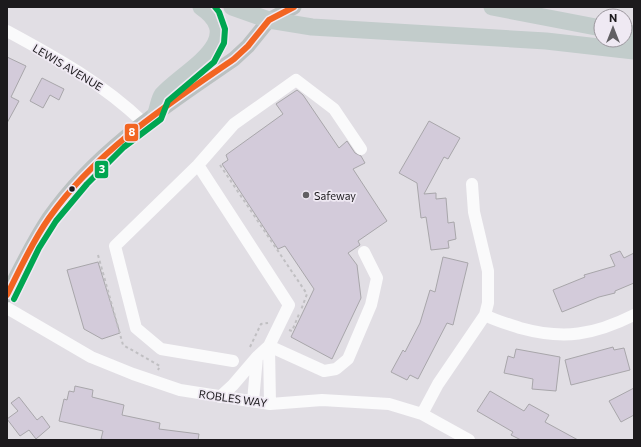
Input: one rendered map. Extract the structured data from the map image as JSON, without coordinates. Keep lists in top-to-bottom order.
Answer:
{
  "streets": {
    "street": ["LEWIS AVENUE", "ROBLES WAY"]
  },
  "places": ["Safeway"],
  "lines": ["transit line 8", "transit line 3"],
  "north": "top"
}
